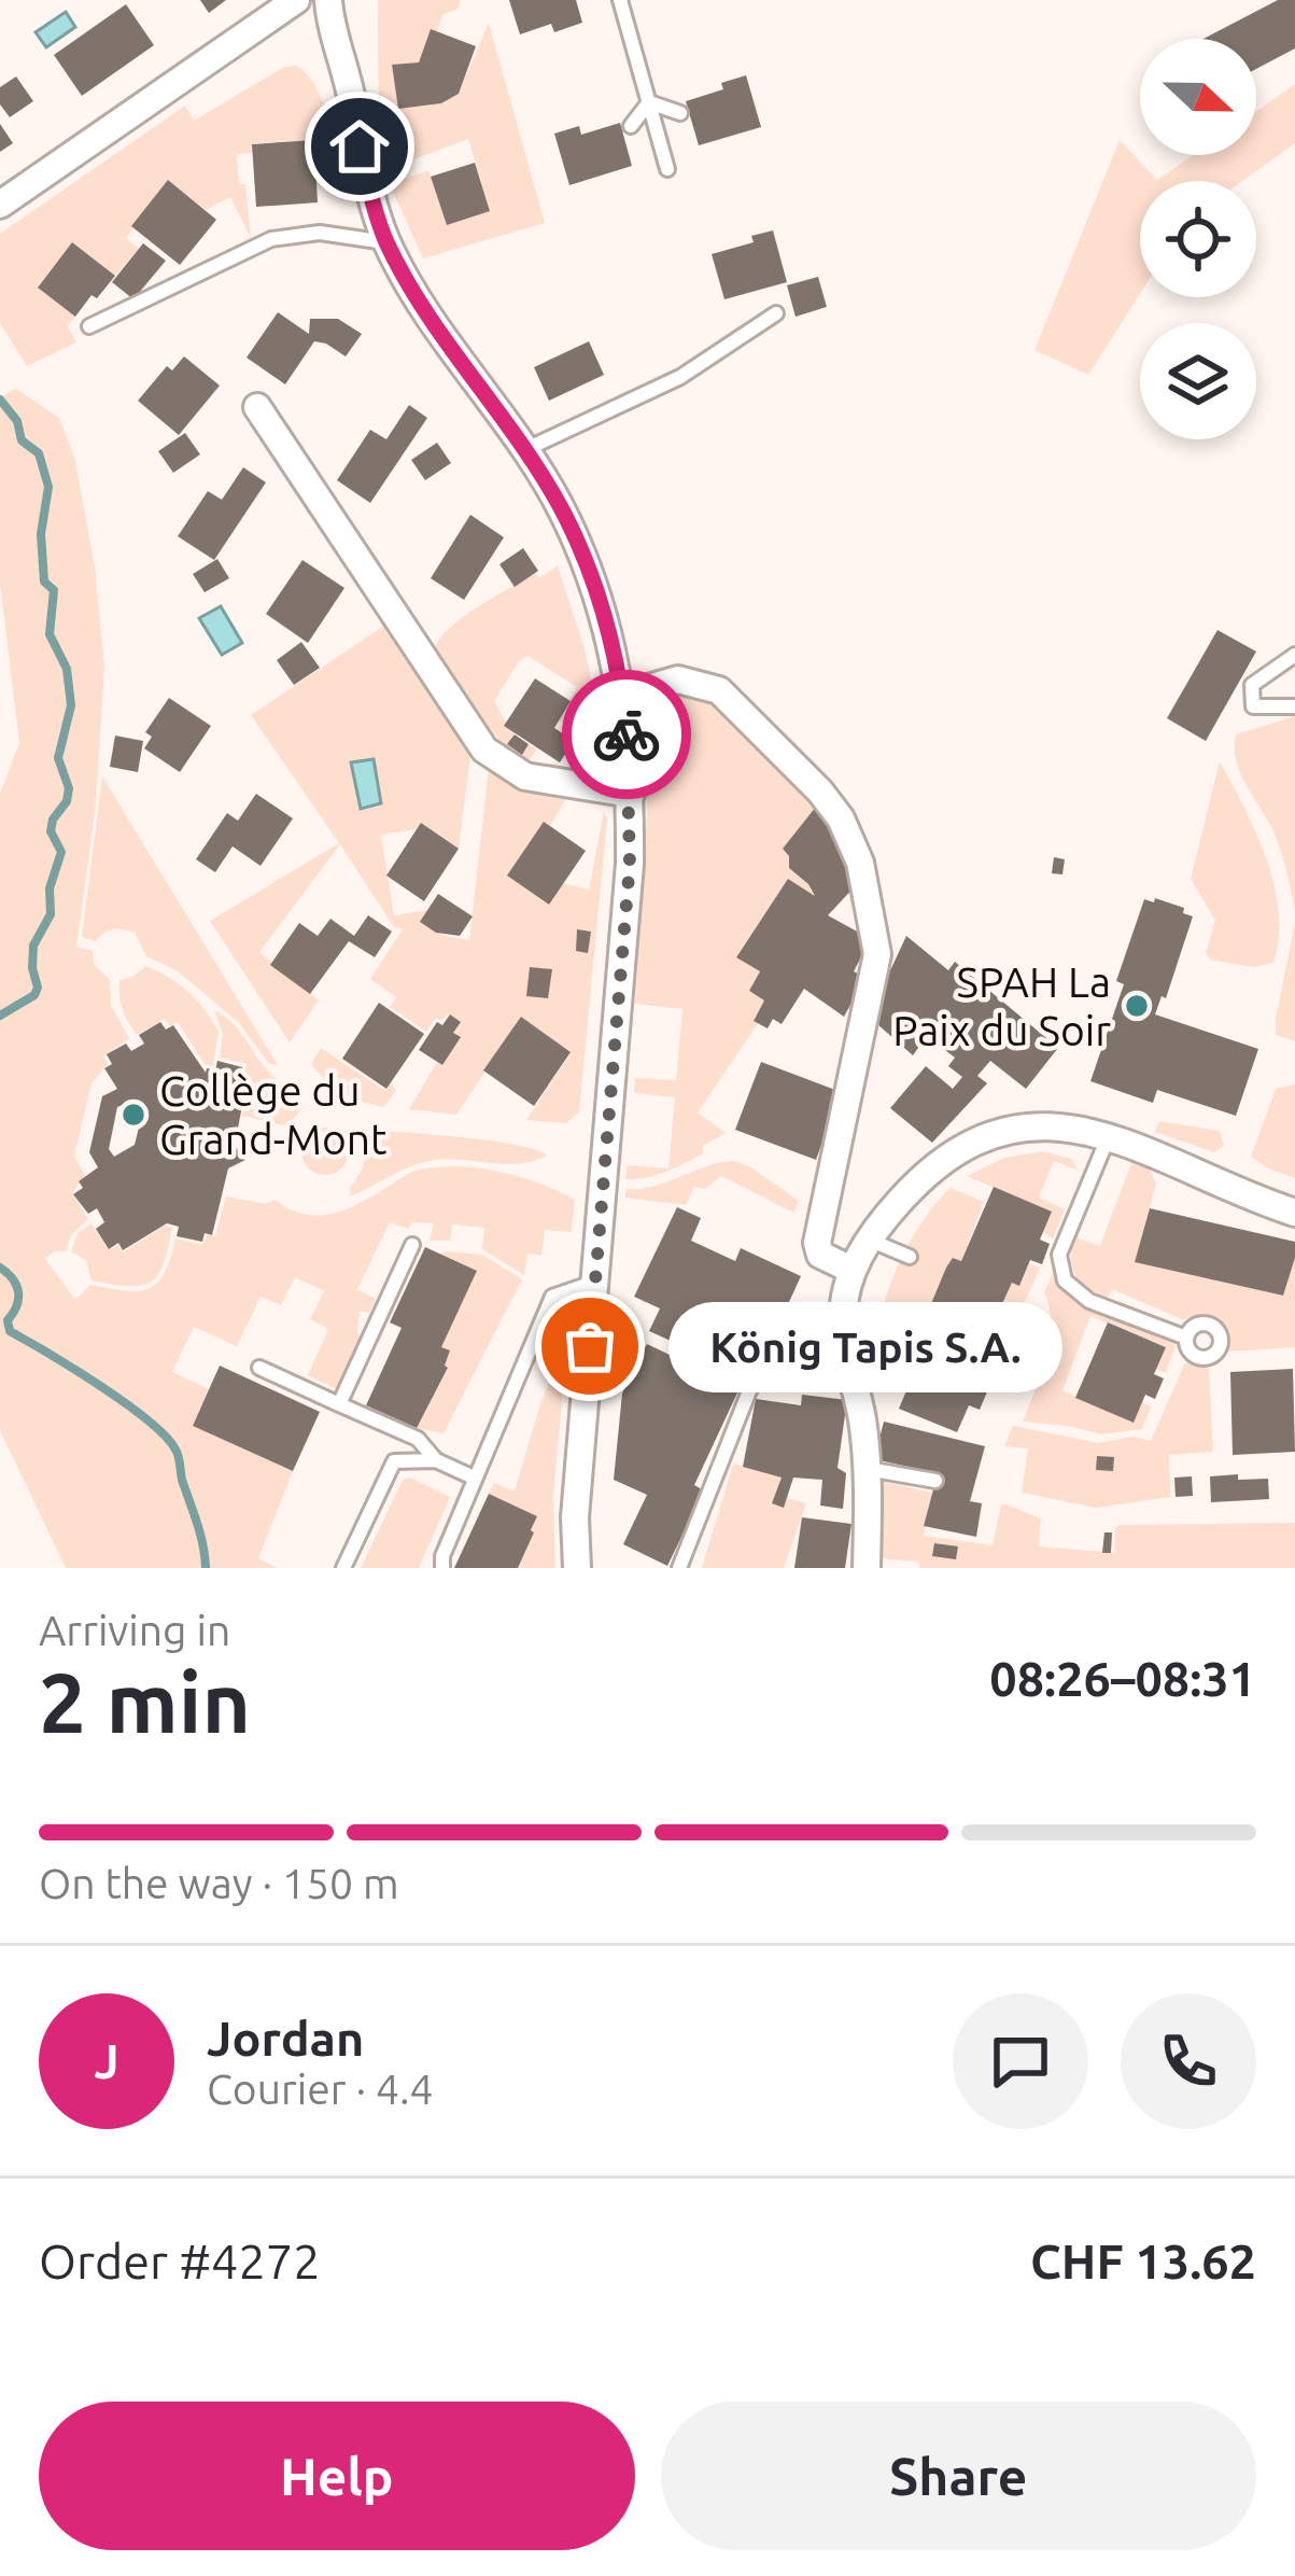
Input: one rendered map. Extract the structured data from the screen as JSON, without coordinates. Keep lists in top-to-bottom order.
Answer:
{
  "places": ["SPAH La Paix du Soir", "Collège du Grand-Mont", "König Tapis S.A."],
  "north": "right",
  "page": {
    "bubble": "König Tapis S.A.",
    "heading": ["2 min", "Arriving in", "08:26–08:31"],
    "panel": [
      "Jordan",
      "Courier · 4.4",
      "Order #4272",
      "CHF 13.62"
    ],
    "bar": "On the way · 150 m",
    "round": "J",
    "buttons": ["Help", "Share"]
  }
}
